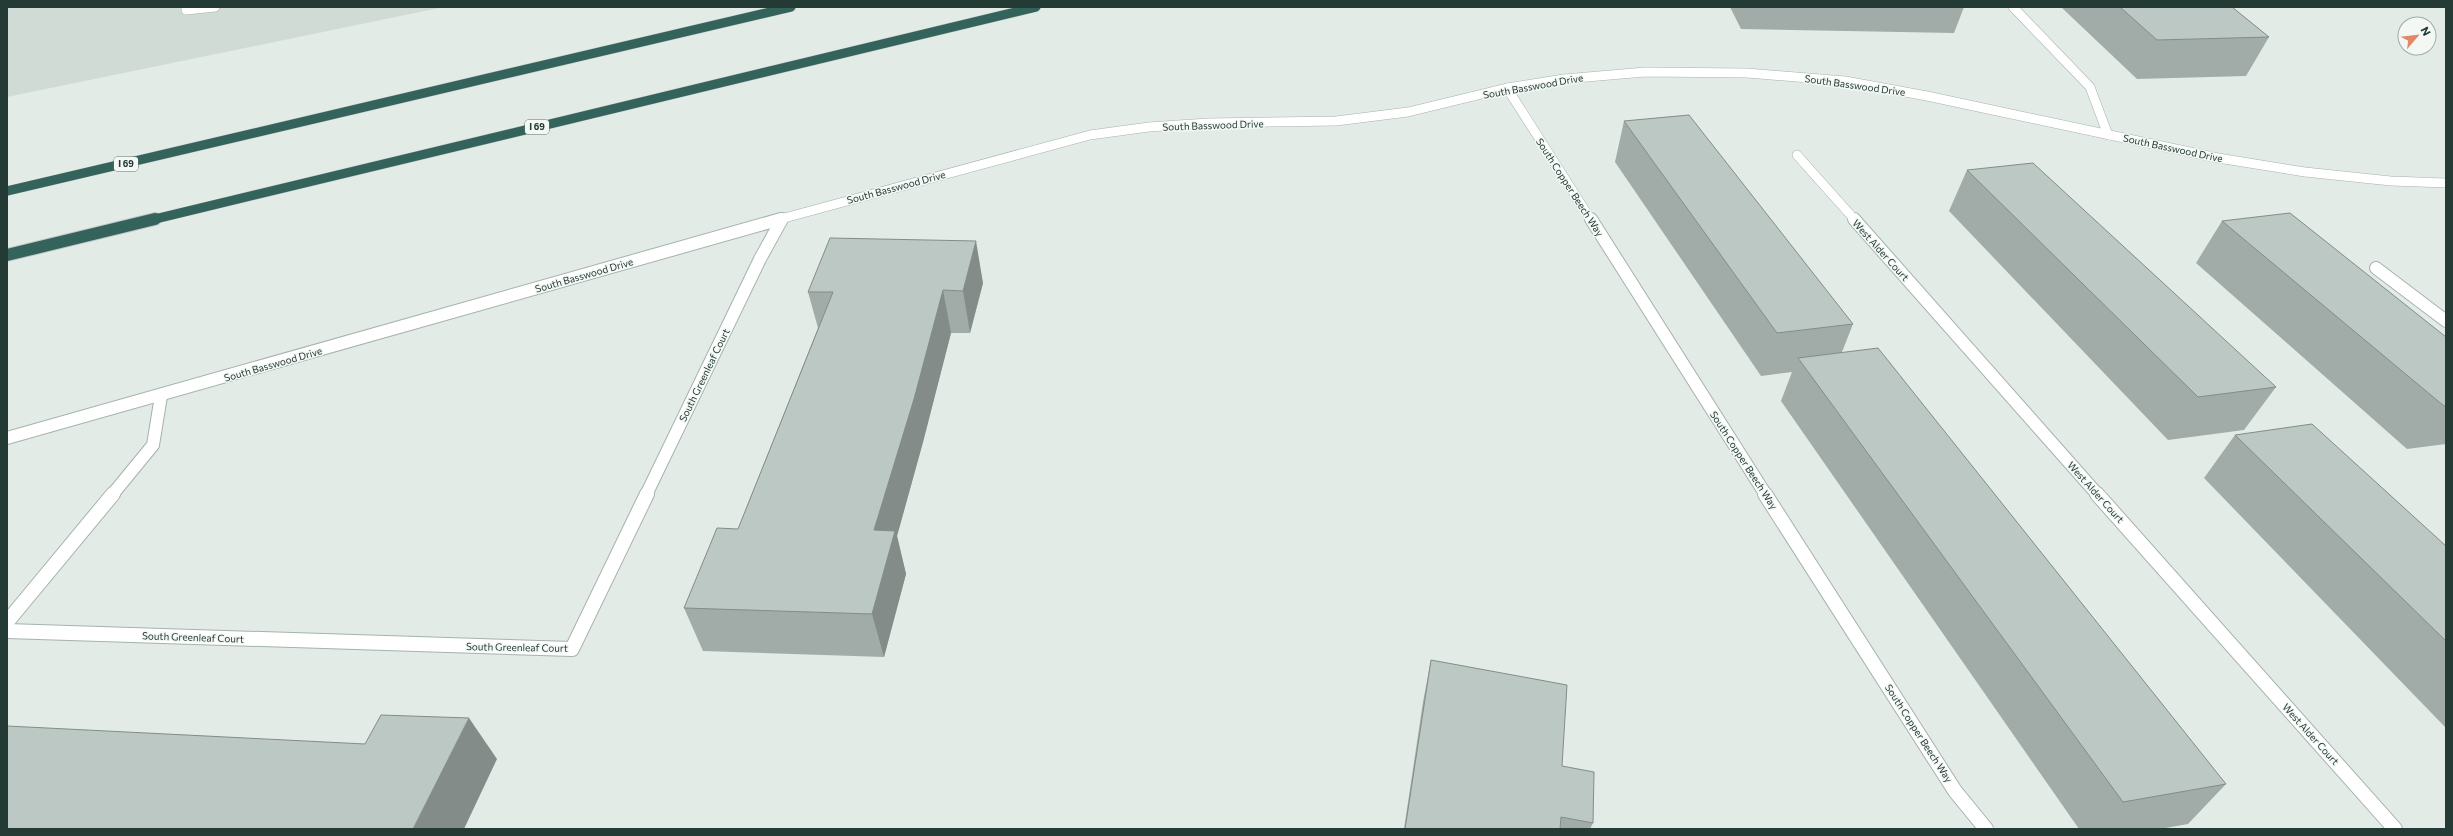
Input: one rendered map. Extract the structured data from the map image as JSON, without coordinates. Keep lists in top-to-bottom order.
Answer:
{
  "streets": {
    "highway": ["I 69"],
    "street": [
      "South Basswood Drive",
      "South Copper Beech Way",
      "West Alder Court",
      "South Greenleaf Court"
    ]
  },
  "crossings": [
    ["South Basswood Drive", "South Copper Beech Way"],
    ["South Basswood Drive", "South Greenleaf Court"]
  ],
  "north": "top right"
}
